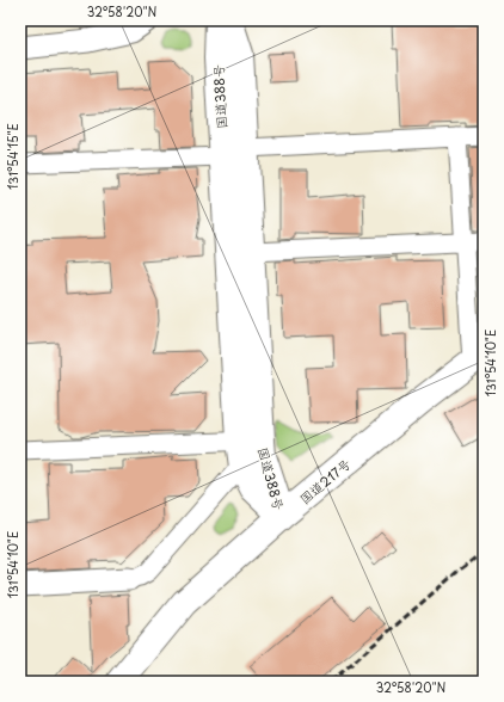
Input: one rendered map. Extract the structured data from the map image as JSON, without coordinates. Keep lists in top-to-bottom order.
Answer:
{
  "streets": {
    "highway": ["国道388号", "国道217号"]
  },
  "crossings": [
    ["国道388号", "国道217号"]
  ],
  "coordinates": ["32°58'20\"N", "131°54'15\"E", "131°54'10\"E"]
}
